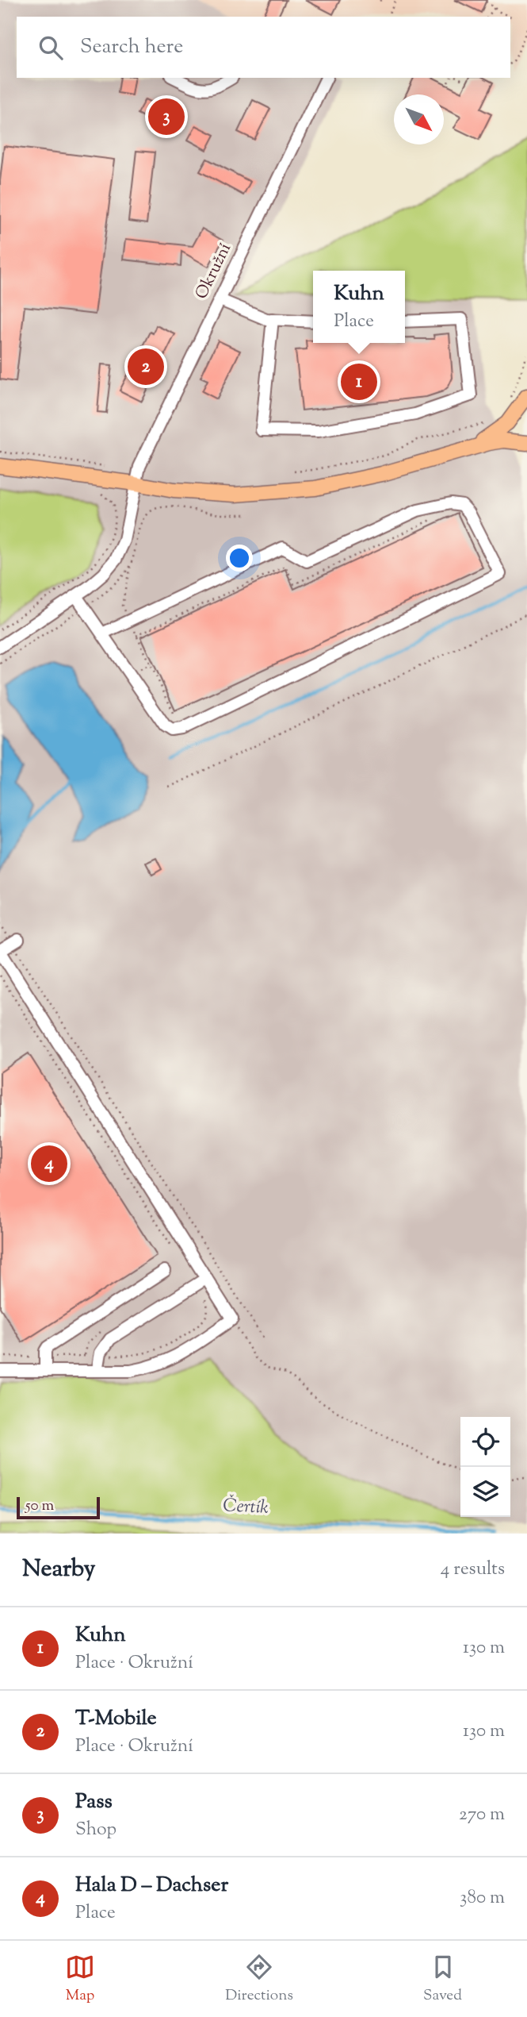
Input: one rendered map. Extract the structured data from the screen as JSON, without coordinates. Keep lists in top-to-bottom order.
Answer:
{
  "streets": {
    "street": ["Okružní"]
  },
  "water": ["Čertík"],
  "scale_bar": "50 m",
  "north": "bottom right",
  "page": {
    "search": "Search here",
    "pins": [
      "3",
      "2",
      "1",
      "4"
    ],
    "popup": ["Kuhn", "Place"],
    "scale": "50 m",
    "heading": ["Nearby", "4 results"],
    "list": [
      {
        "mark": "1",
        "name": "Kuhn",
        "note": "Place · Okružní",
        "value": "130 m"
      },
      {
        "mark": "2",
        "name": "T-Mobile",
        "note": "Place · Okružní",
        "value": "130 m"
      },
      {
        "mark": "3",
        "name": "Pass",
        "note": "Shop",
        "value": "270 m"
      },
      {
        "mark": "4",
        "name": "Hala D – Dachser",
        "note": "Place",
        "value": "380 m"
      }
    ],
    "nav": ["Map", "Directions", "Saved"]
  }
}
